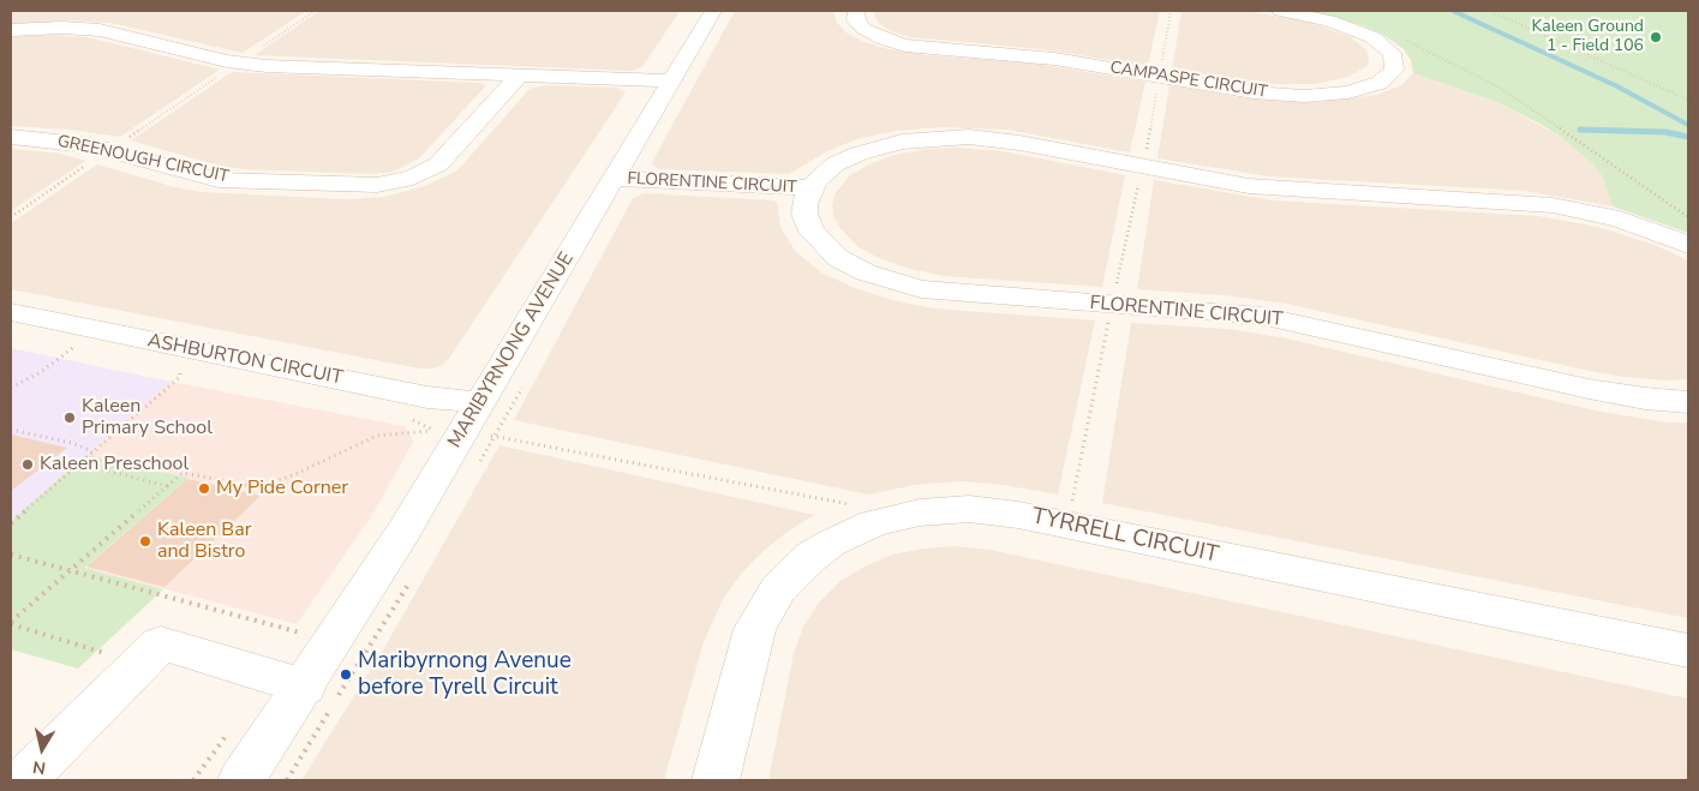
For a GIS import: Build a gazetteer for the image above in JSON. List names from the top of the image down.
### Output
{
  "streets": {
    "street": [
      "CAMPASPE CIRCUIT",
      "GREENOUGH CIRCUIT",
      "FLORENTINE CIRCUIT",
      "MARIBYRNONG AVENUE",
      "ASHBURTON CIRCUIT",
      "TYRRELL CIRCUIT"
    ]
  },
  "crossings": [
    ["FLORENTINE CIRCUIT", "MARIBYRNONG AVENUE"],
    ["MARIBYRNONG AVENUE", "ASHBURTON CIRCUIT"]
  ],
  "places": [
    "Kaleen Ground 1 - Field 106",
    "Kaleen Primary School",
    "Kaleen Preschool",
    "My Pide Corner",
    "Kaleen Bar and Bistro",
    "Maribyrnong Avenue before Tyrell Circuit"
  ],
  "north": "bottom"
}
